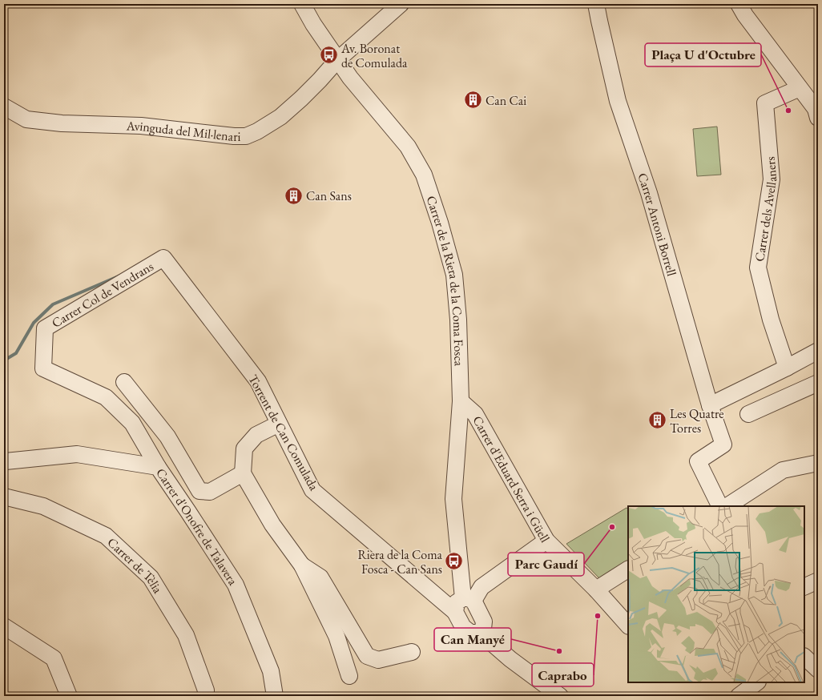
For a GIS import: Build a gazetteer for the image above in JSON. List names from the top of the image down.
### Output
{
  "streets": {
    "street": [
      "Avinguda del Mil·lenari",
      "Carrer dels Avellaners",
      "Carrer Antoni Borrell",
      "Carrer de la Riera de la Coma Fosca",
      "Carrer Col de Vendrans",
      "Torrent de Can Comulada",
      "Carrer d'Eduard Serra i Güell",
      "Carrer d'Onofre de Talavera",
      "Carrer de Tèlia"
    ]
  },
  "crossings": [
    ["Avinguda del Mil·lenari", "Carrer de la Riera de la Coma Fosca"],
    ["Carrer de la Riera de la Coma Fosca", "Carrer d'Eduard Serra i Güell"],
    ["Carrer Col de Vendrans", "Torrent de Can Comulada"],
    ["Carrer Col de Vendrans", "Carrer d'Onofre de Talavera"]
  ],
  "places": {
    "bus stop": ["Av. Boronat de Comulada", "Riera de la Coma Fosca - Can Sans"],
    "building": ["Can Cai", "Can Sans", "Les Quatre Torres"],
    "other": [
      "Plaça U d'Octubre",
      "Parc Gaudí",
      "Caprabo",
      "Can Manyé"
    ]
  }
}
